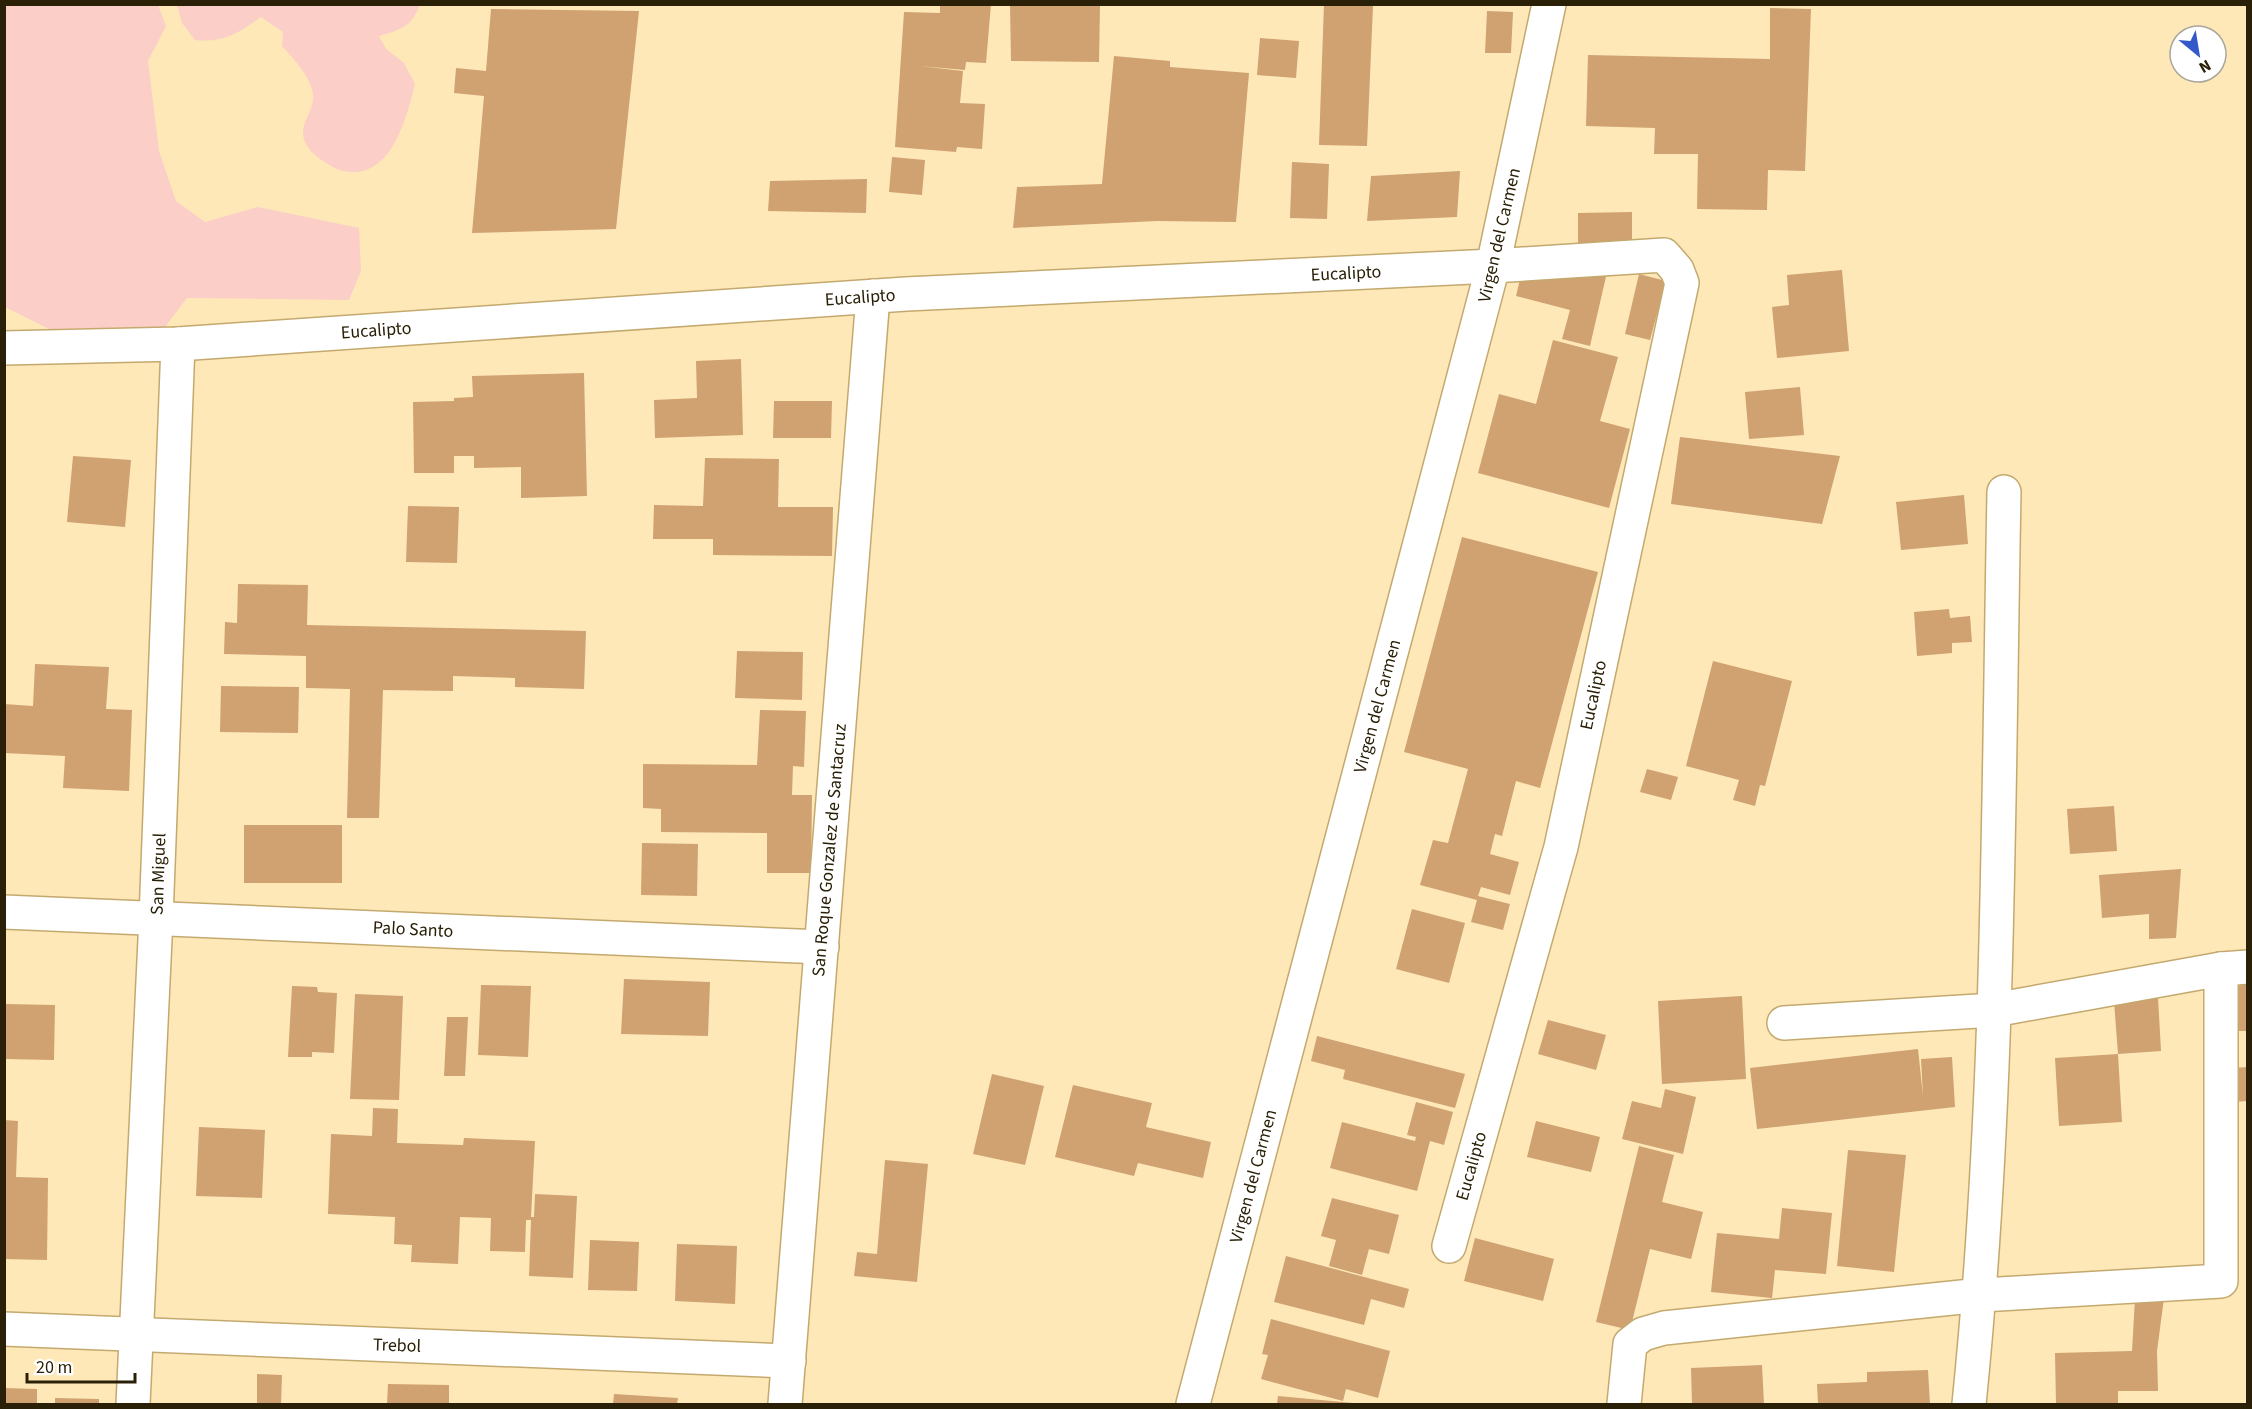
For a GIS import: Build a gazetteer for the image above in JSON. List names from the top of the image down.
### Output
{
  "streets": {
    "street": [
      "Virgen del Carmen",
      "Eucalipto",
      "San Roque Gonzalez de Santacruz",
      "San Miguel",
      "Palo Santo",
      "Trebol"
    ]
  },
  "crossings": [
    ["Virgen del Carmen", "Eucalipto"],
    ["Eucalipto", "San Roque Gonzalez de Santacruz"],
    ["Eucalipto", "San Miguel"],
    ["San Roque Gonzalez de Santacruz", "Palo Santo"],
    ["San Roque Gonzalez de Santacruz", "Trebol"],
    ["San Miguel", "Palo Santo"],
    ["San Miguel", "Trebol"]
  ],
  "scale_bar": "20 m",
  "north": "bottom right"
}
